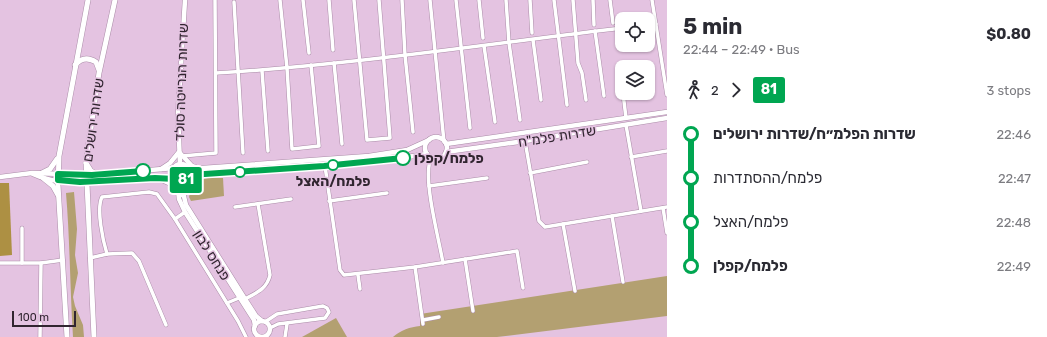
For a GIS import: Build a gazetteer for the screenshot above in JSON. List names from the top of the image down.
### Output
{
  "streets": {
    "main road": ["שדרות ירושלים"],
    "street": ["שדרות הנרייטה סולד", "שדרות פלמ\"ח", "פנחס לבון"]
  },
  "crossings": [
    ["שדרות הנרייטה סולד", "פנחס לבון"]
  ],
  "places": ["פלמח/קפלן", "פלמח/האצל"],
  "lines": ["bus line 81"],
  "scale_bar": "100 m",
  "page": {
    "on_map": "81",
    "heading": ["5 min", "22:44 – 22:49 · Bus", "$0.80"],
    "legs": ["2", "81", "3 stops"],
    "list": [
      {
        "name": "שדרות הפלמ״ח/שדרות ירושלים",
        "value": "22:46"
      },
      {
        "name": "פלמח/ההסתדרות",
        "value": "22:47"
      },
      {
        "name": "פלמח/האצל",
        "value": "22:48"
      },
      {
        "name": "פלמח/קפלן",
        "value": "22:49"
      }
    ],
    "scale": "100 m"
  }
}
